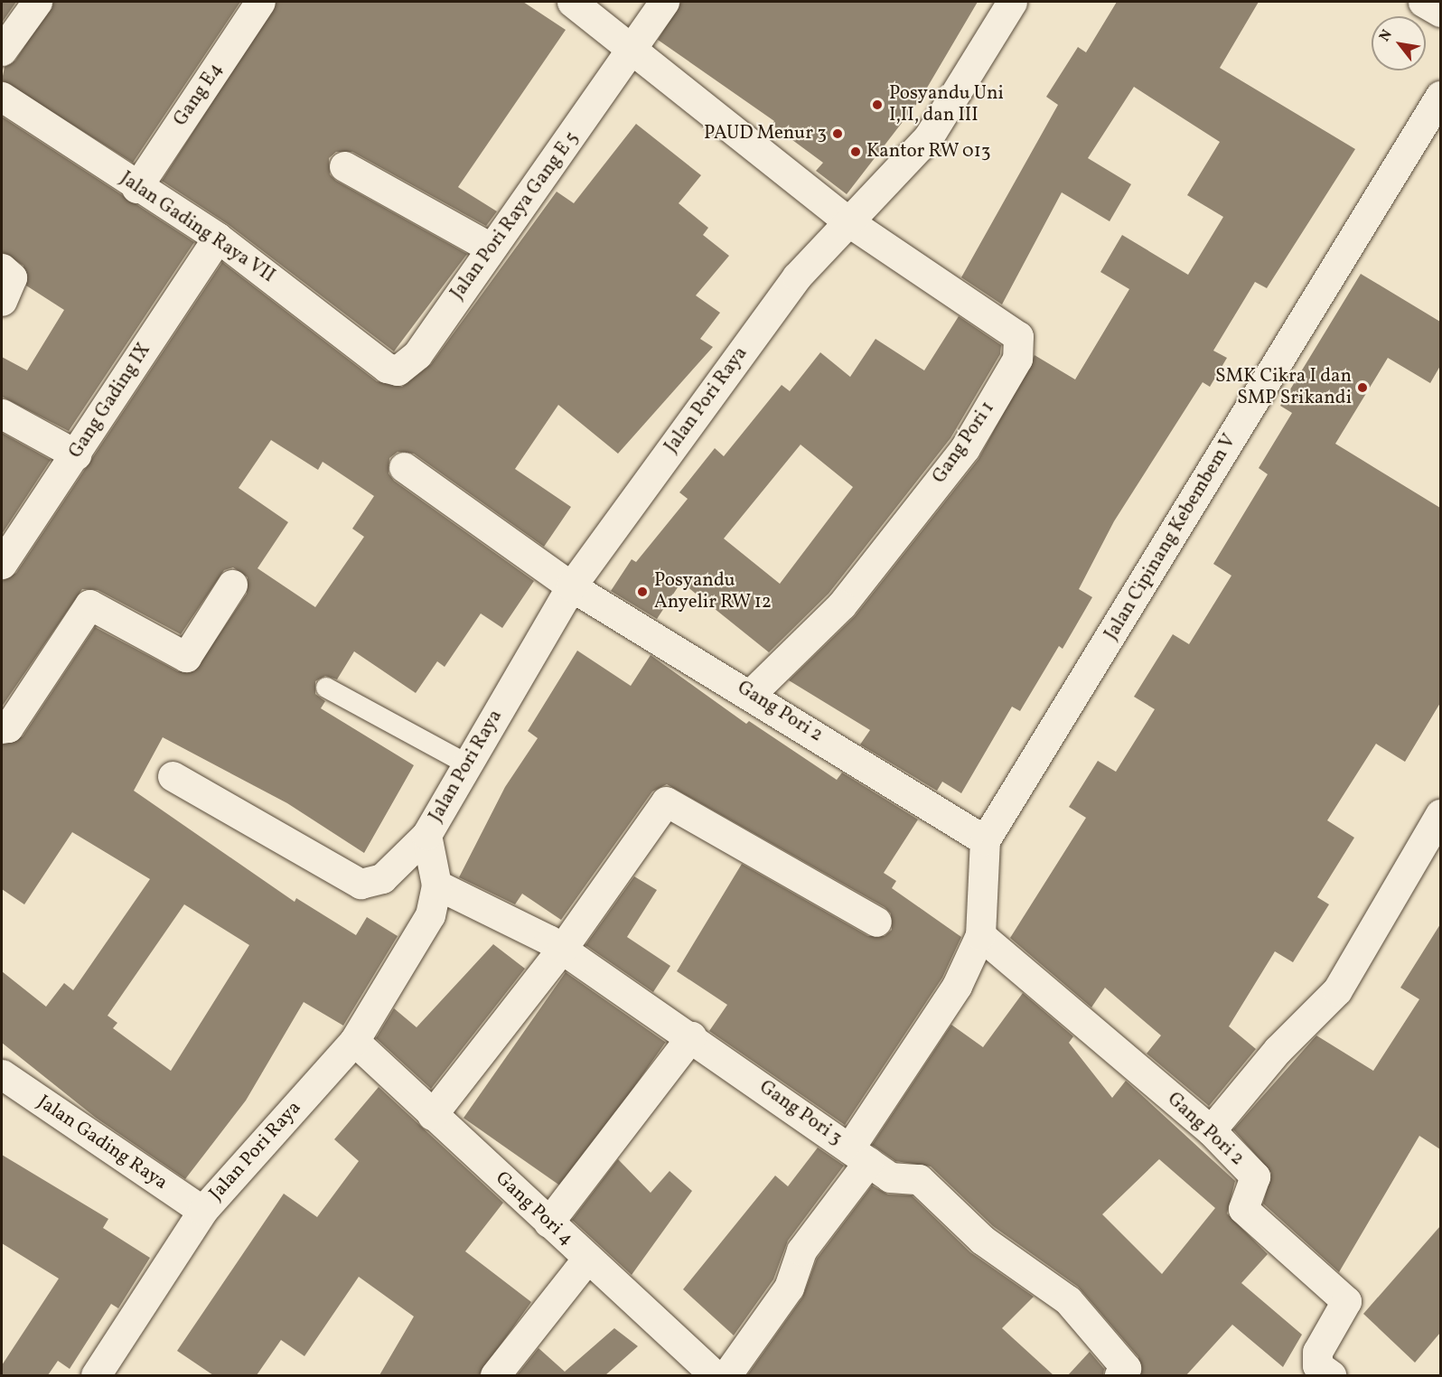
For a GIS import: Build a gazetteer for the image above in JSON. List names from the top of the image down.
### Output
{
  "streets": {
    "street": [
      "Gang E4",
      "Jalan Pori Raya Gang E 5",
      "Jalan Gading Raya VII",
      "Jalan Pori Raya",
      "Gang Gading IX",
      "Gang Pori 1",
      "Jalan Cipinang Kebembem V",
      "Gang Pori 2",
      "Gang Pori 3",
      "Jalan Gading Raya",
      "Gang Pori 4"
    ]
  },
  "crossings": [
    ["Gang E4", "Jalan Gading Raya VII"],
    ["Jalan Pori Raya Gang E 5", "Jalan Gading Raya VII"],
    ["Jalan Gading Raya VII", "Gang Gading IX"],
    ["Jalan Pori Raya", "Gang Pori 1"],
    ["Jalan Pori Raya", "Gang Pori 2"],
    ["Jalan Pori Raya", "Gang Pori 3"],
    ["Jalan Pori Raya", "Jalan Gading Raya"],
    ["Jalan Pori Raya", "Gang Pori 4"],
    ["Gang Pori 1", "Gang Pori 2"],
    ["Jalan Cipinang Kebembem V", "Gang Pori 2"]
  ],
  "places": [
    "Posyandu Uni I,II, dan III",
    "PAUD Menur 3",
    "Kantor RW 013",
    "SMK Cikra I dan SMP Srikandi",
    "Posyandu Anyelir RW 12"
  ],
  "north": "top left"
}
